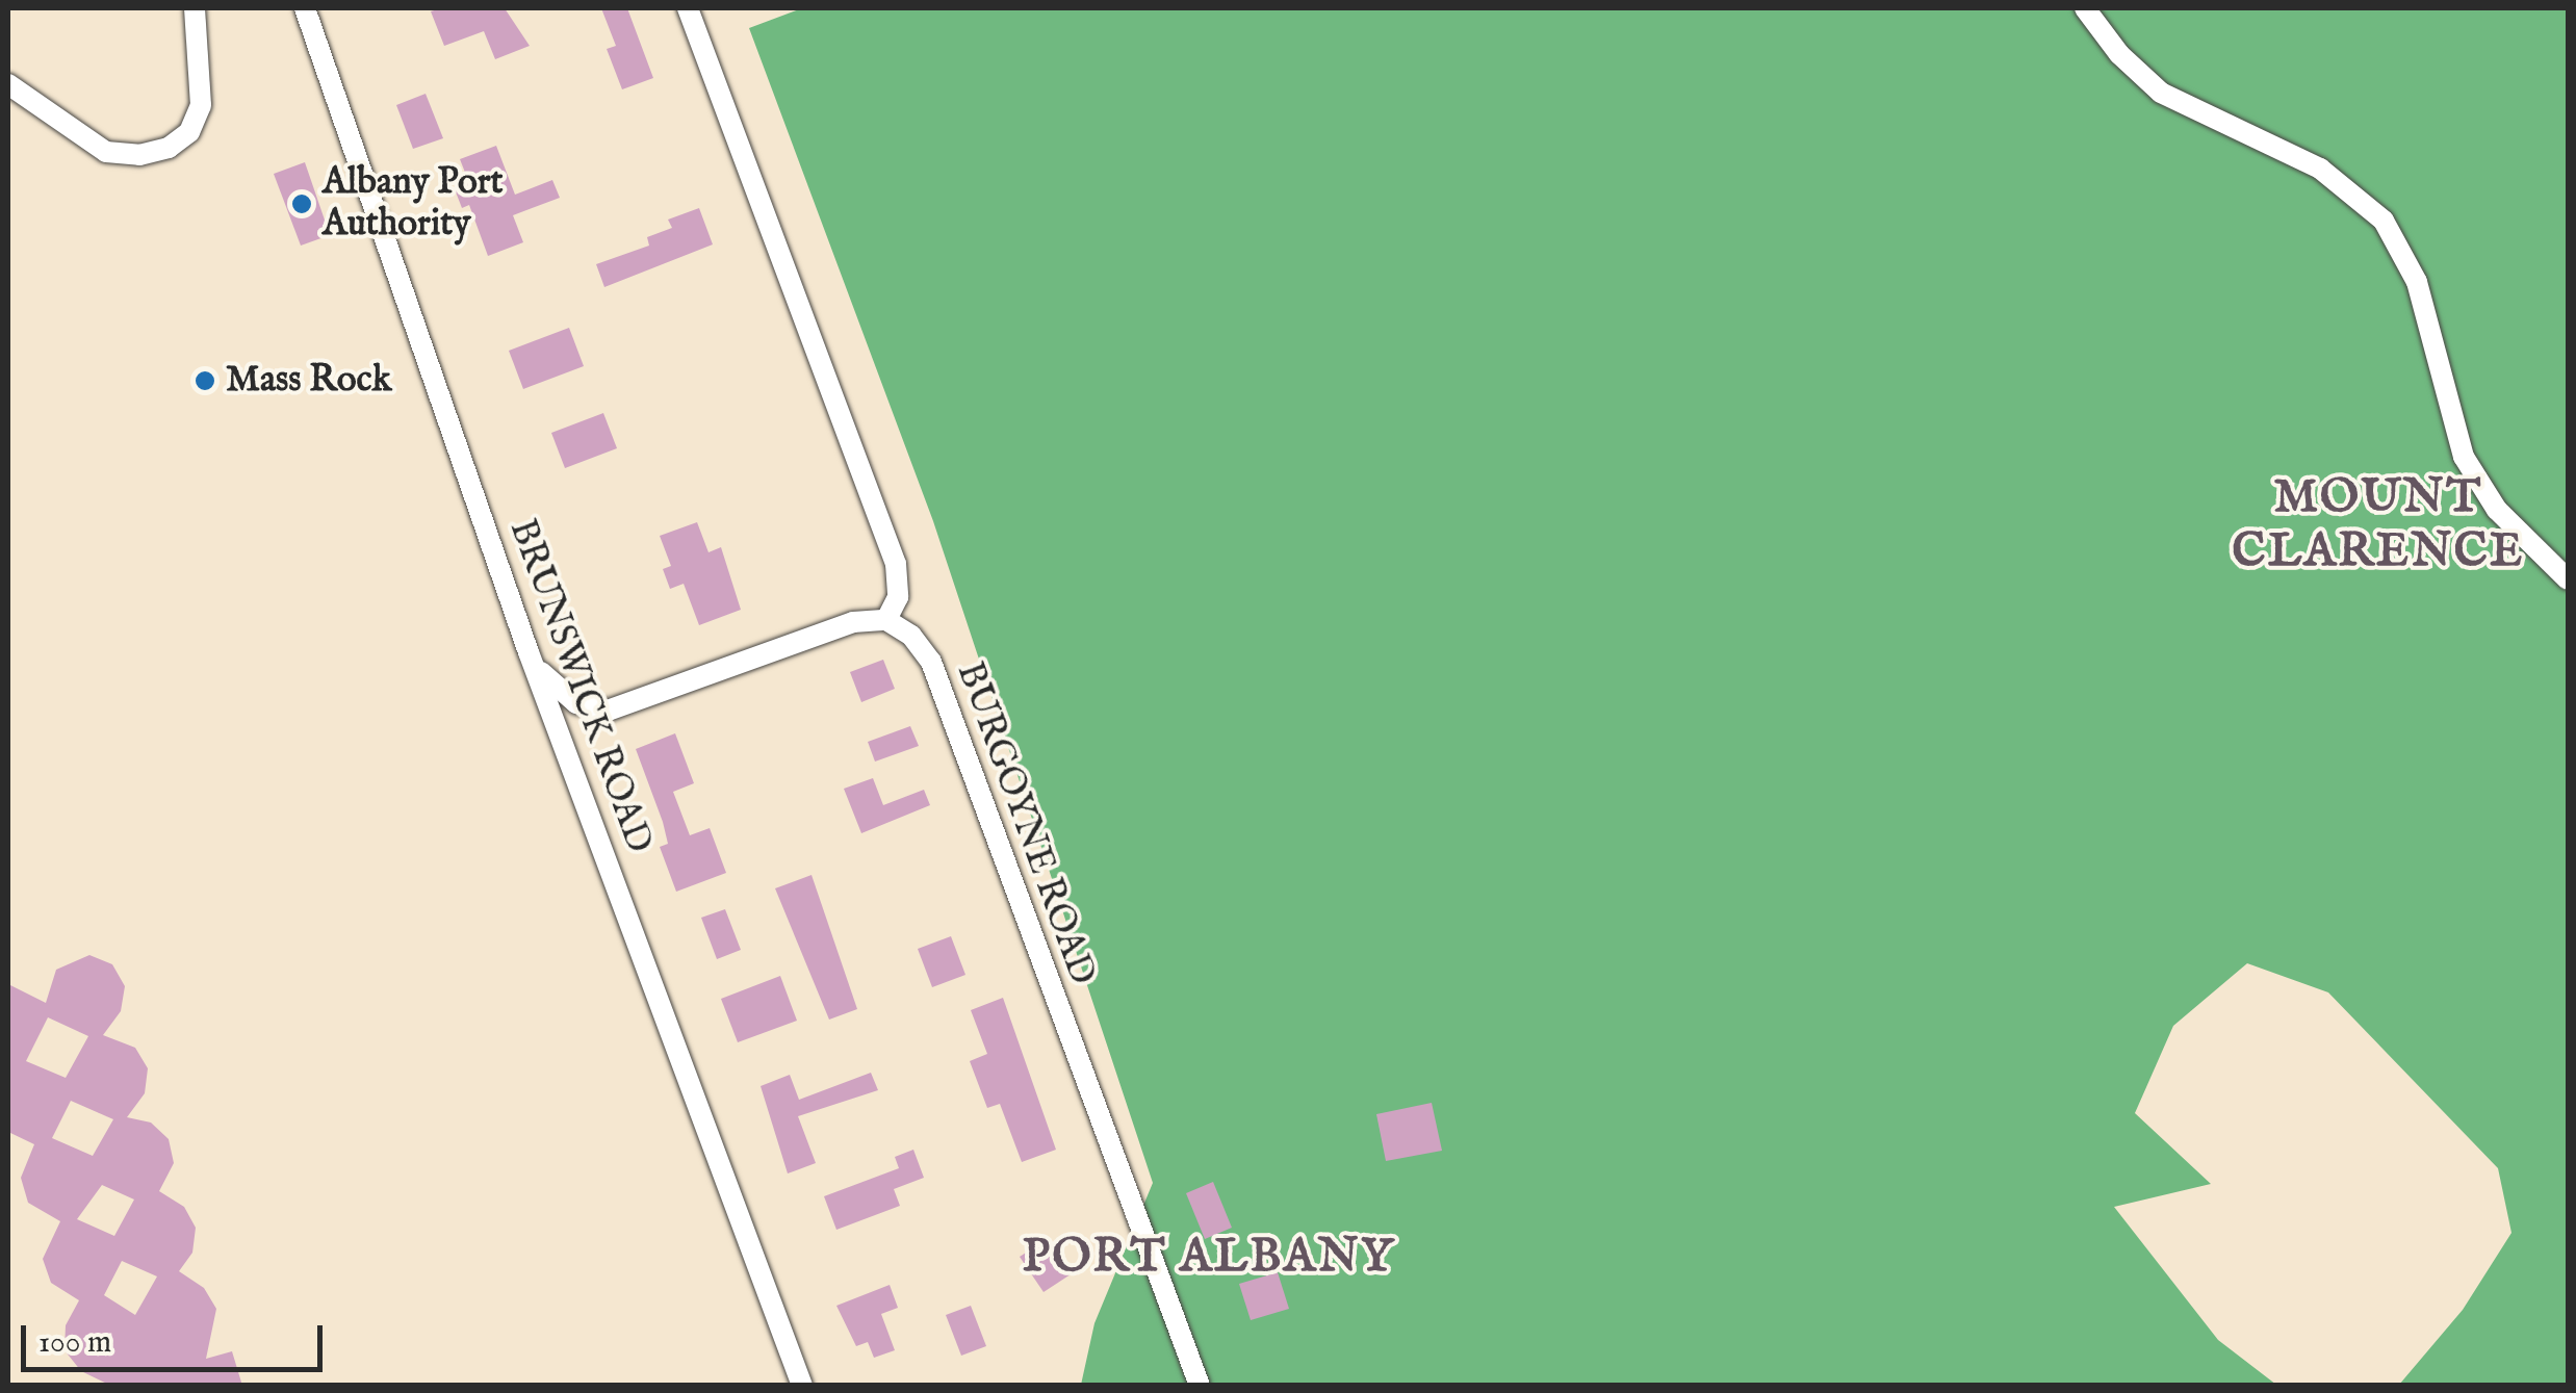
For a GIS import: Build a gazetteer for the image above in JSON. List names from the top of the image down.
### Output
{
  "streets": {
    "street": ["BRUNSWICK ROAD", "BURGOYNE ROAD"]
  },
  "districts": ["MOUNT CLARENCE", "PORT ALBANY"],
  "places": ["Albany Port Authority", "Mass Rock"],
  "scale_bar": "100 m"
}
